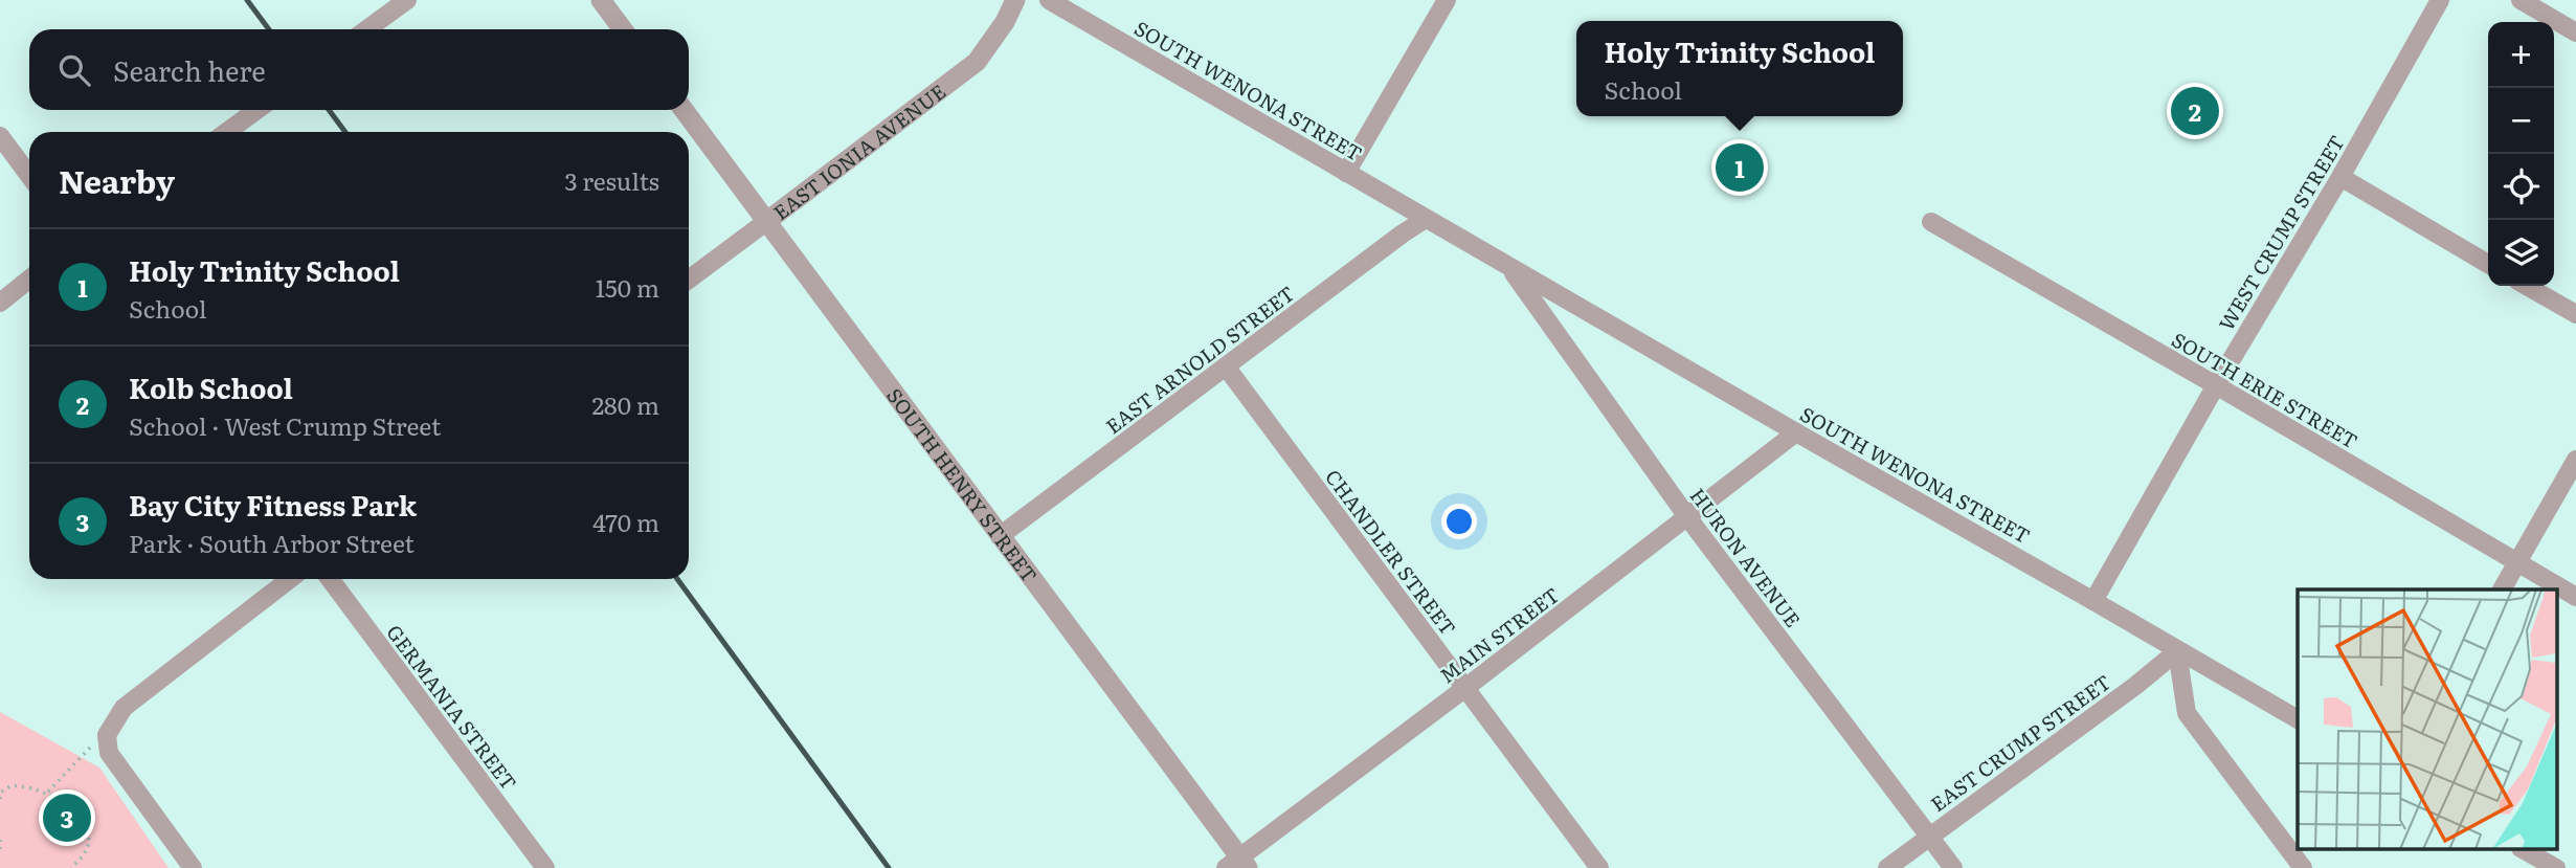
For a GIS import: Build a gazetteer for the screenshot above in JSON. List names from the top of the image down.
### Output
{
  "streets": {
    "street": [
      "SOUTH WENONA STREET",
      "EAST IONIA AVENUE",
      "WEST CRUMP STREET",
      "EAST ARNOLD STREET",
      "SOUTH ERIE STREET",
      "SOUTH HENRY STREET",
      "CHANDLER STREET",
      "HURON AVENUE",
      "MAIN STREET",
      "GERMANIA STREET",
      "EAST CRUMP STREET"
    ]
  },
  "crossings": [
    ["SOUTH WENONA STREET", "WEST CRUMP STREET"],
    ["SOUTH WENONA STREET", "EAST ARNOLD STREET"],
    ["SOUTH WENONA STREET", "HURON AVENUE"],
    ["SOUTH WENONA STREET", "MAIN STREET"],
    ["SOUTH WENONA STREET", "EAST CRUMP STREET"],
    ["EAST IONIA AVENUE", "SOUTH HENRY STREET"],
    ["WEST CRUMP STREET", "SOUTH ERIE STREET"],
    ["EAST ARNOLD STREET", "SOUTH HENRY STREET"],
    ["EAST ARNOLD STREET", "CHANDLER STREET"],
    ["SOUTH HENRY STREET", "MAIN STREET"],
    ["CHANDLER STREET", "MAIN STREET"],
    ["HURON AVENUE", "MAIN STREET"],
    ["HURON AVENUE", "EAST CRUMP STREET"]
  ],
  "page": {
    "popup": ["Holy Trinity School", "School"],
    "map_buttons": ["+", "−"],
    "search": "Search here",
    "pins": ["2", "1", "3"],
    "heading": ["Nearby", "3 results"],
    "list": [
      {
        "mark": "1",
        "name": "Holy Trinity School",
        "note": "School",
        "value": "150 m"
      },
      {
        "mark": "2",
        "name": "Kolb School",
        "note": "School · West Crump Street",
        "value": "280 m"
      },
      {
        "mark": "3",
        "name": "Bay City Fitness Park",
        "note": "Park · South Arbor Street",
        "value": "470 m"
      }
    ]
  }
}
